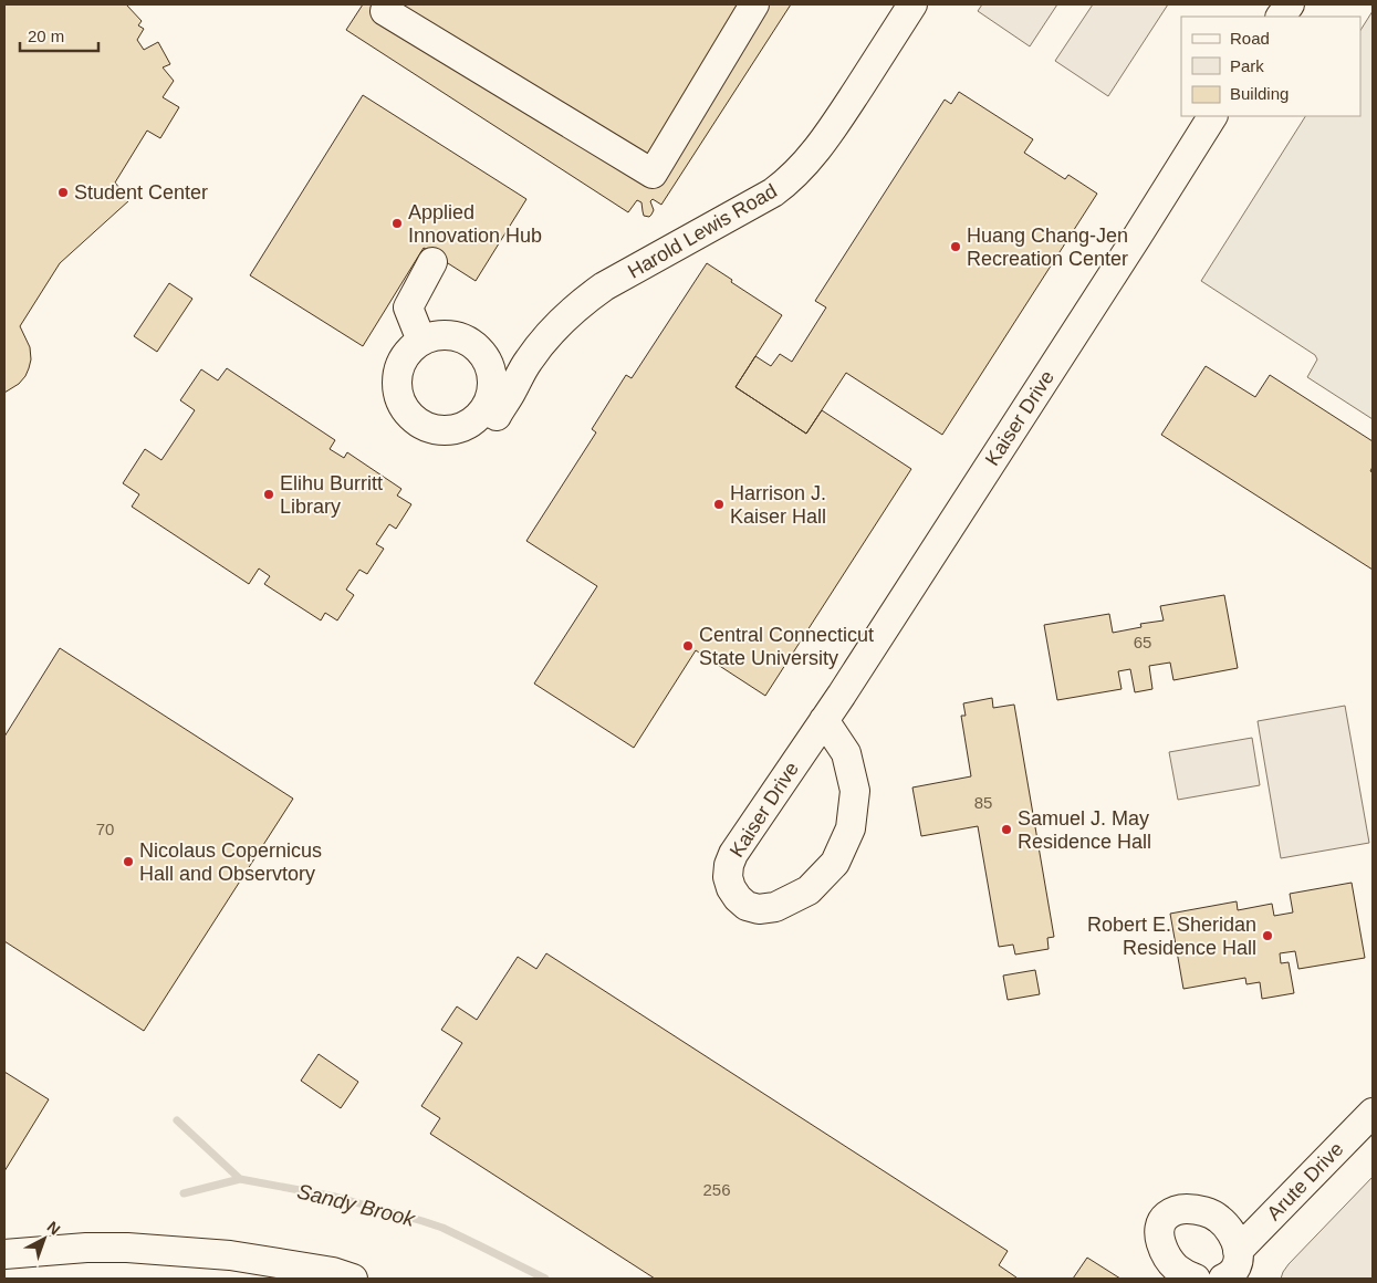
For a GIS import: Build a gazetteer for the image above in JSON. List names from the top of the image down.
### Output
{
  "streets": {
    "street": ["Harold Lewis Road", "Kaiser Drive", "Arute Drive"]
  },
  "water": ["Sandy Brook"],
  "places": [
    "Student Center",
    "Applied Innovation Hub",
    "Huang Chang-Jen Recreation Center",
    "Elihu Burritt Library",
    "Harrison J. Kaiser Hall",
    "Central Connecticut State University",
    "Samuel J. May Residence Hall",
    "Nicolaus Copernicus Hall and Observtory",
    "Robert E. Sheridan Residence Hall"
  ],
  "house_numbers": [
    "65",
    "85",
    "70",
    "256"
  ],
  "legend": ["Road", "Park", "Building"],
  "scale_bar": "20 m",
  "north": "top right"
}
